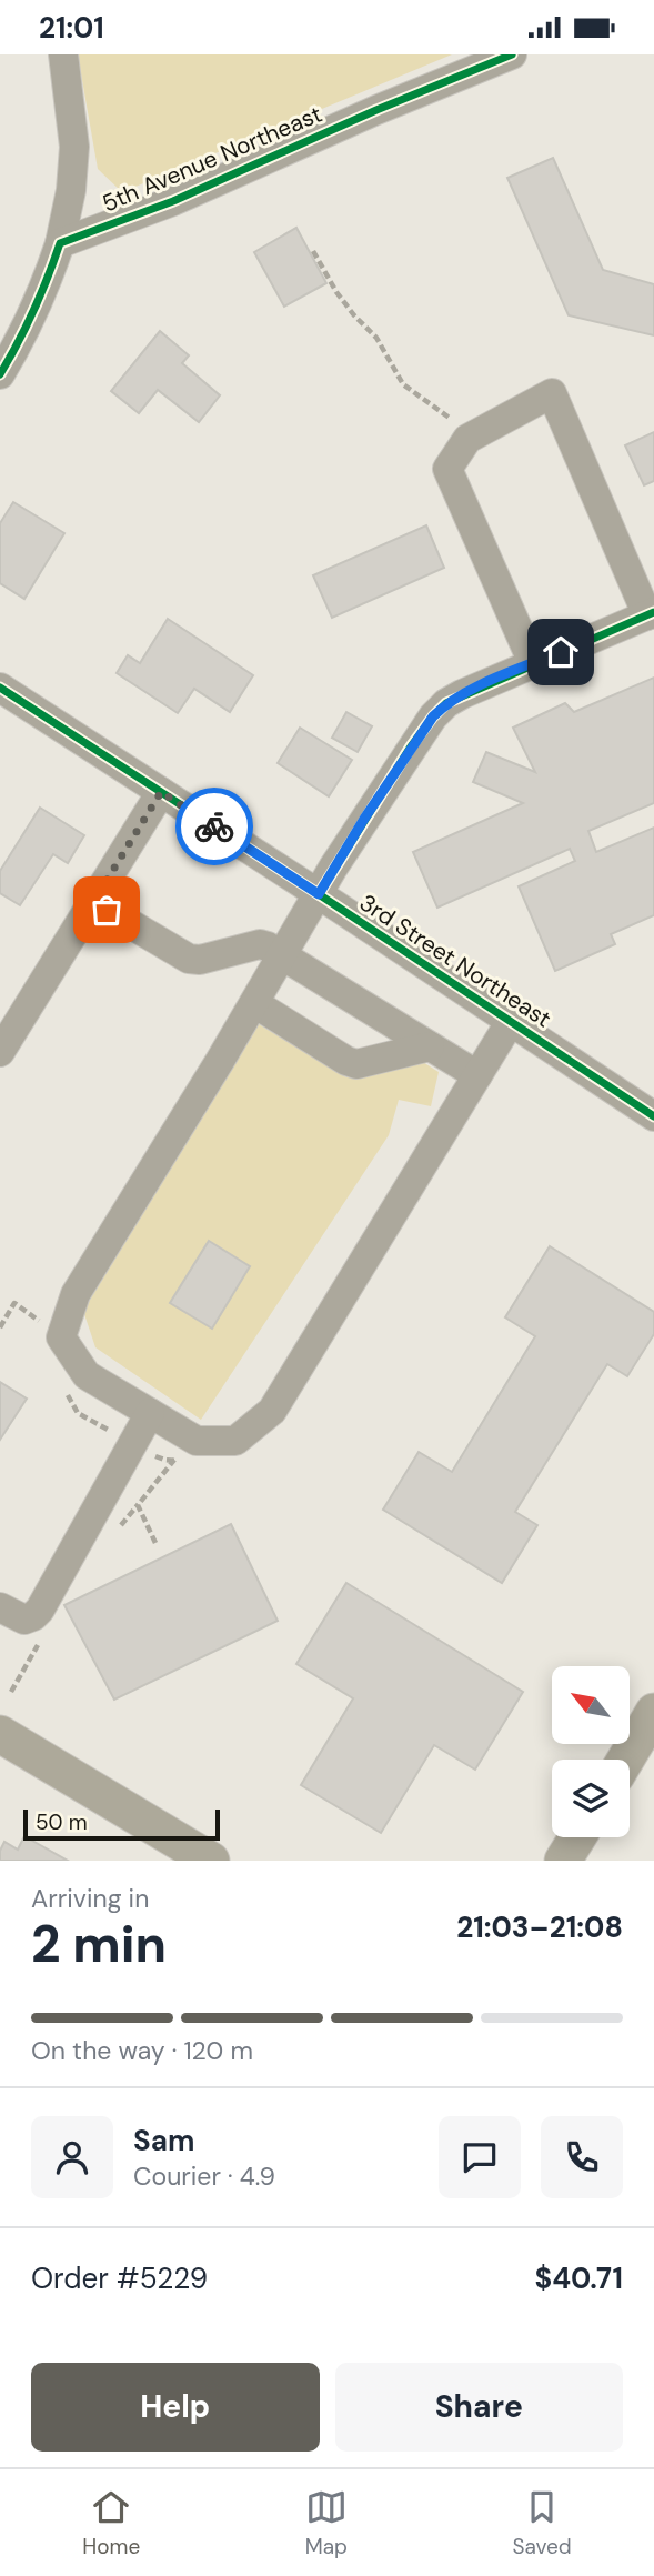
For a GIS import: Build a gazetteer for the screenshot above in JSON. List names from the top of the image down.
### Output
{
  "streets": {
    "street": ["5th Avenue Northeast", "3rd Street Northeast"]
  },
  "scale_bar": "50 m",
  "north": "top left",
  "page": {
    "status": "21:01",
    "scale": "50 m",
    "heading": ["2 min", "Arriving in", "21:03–21:08"],
    "panel": [
      "Sam",
      "Courier · 4.9",
      "Order #5229",
      "$40.71"
    ],
    "bar": "On the way · 120 m",
    "buttons": ["Help", "Share"],
    "tabs": ["Home", "Map", "Saved"]
  }
}
